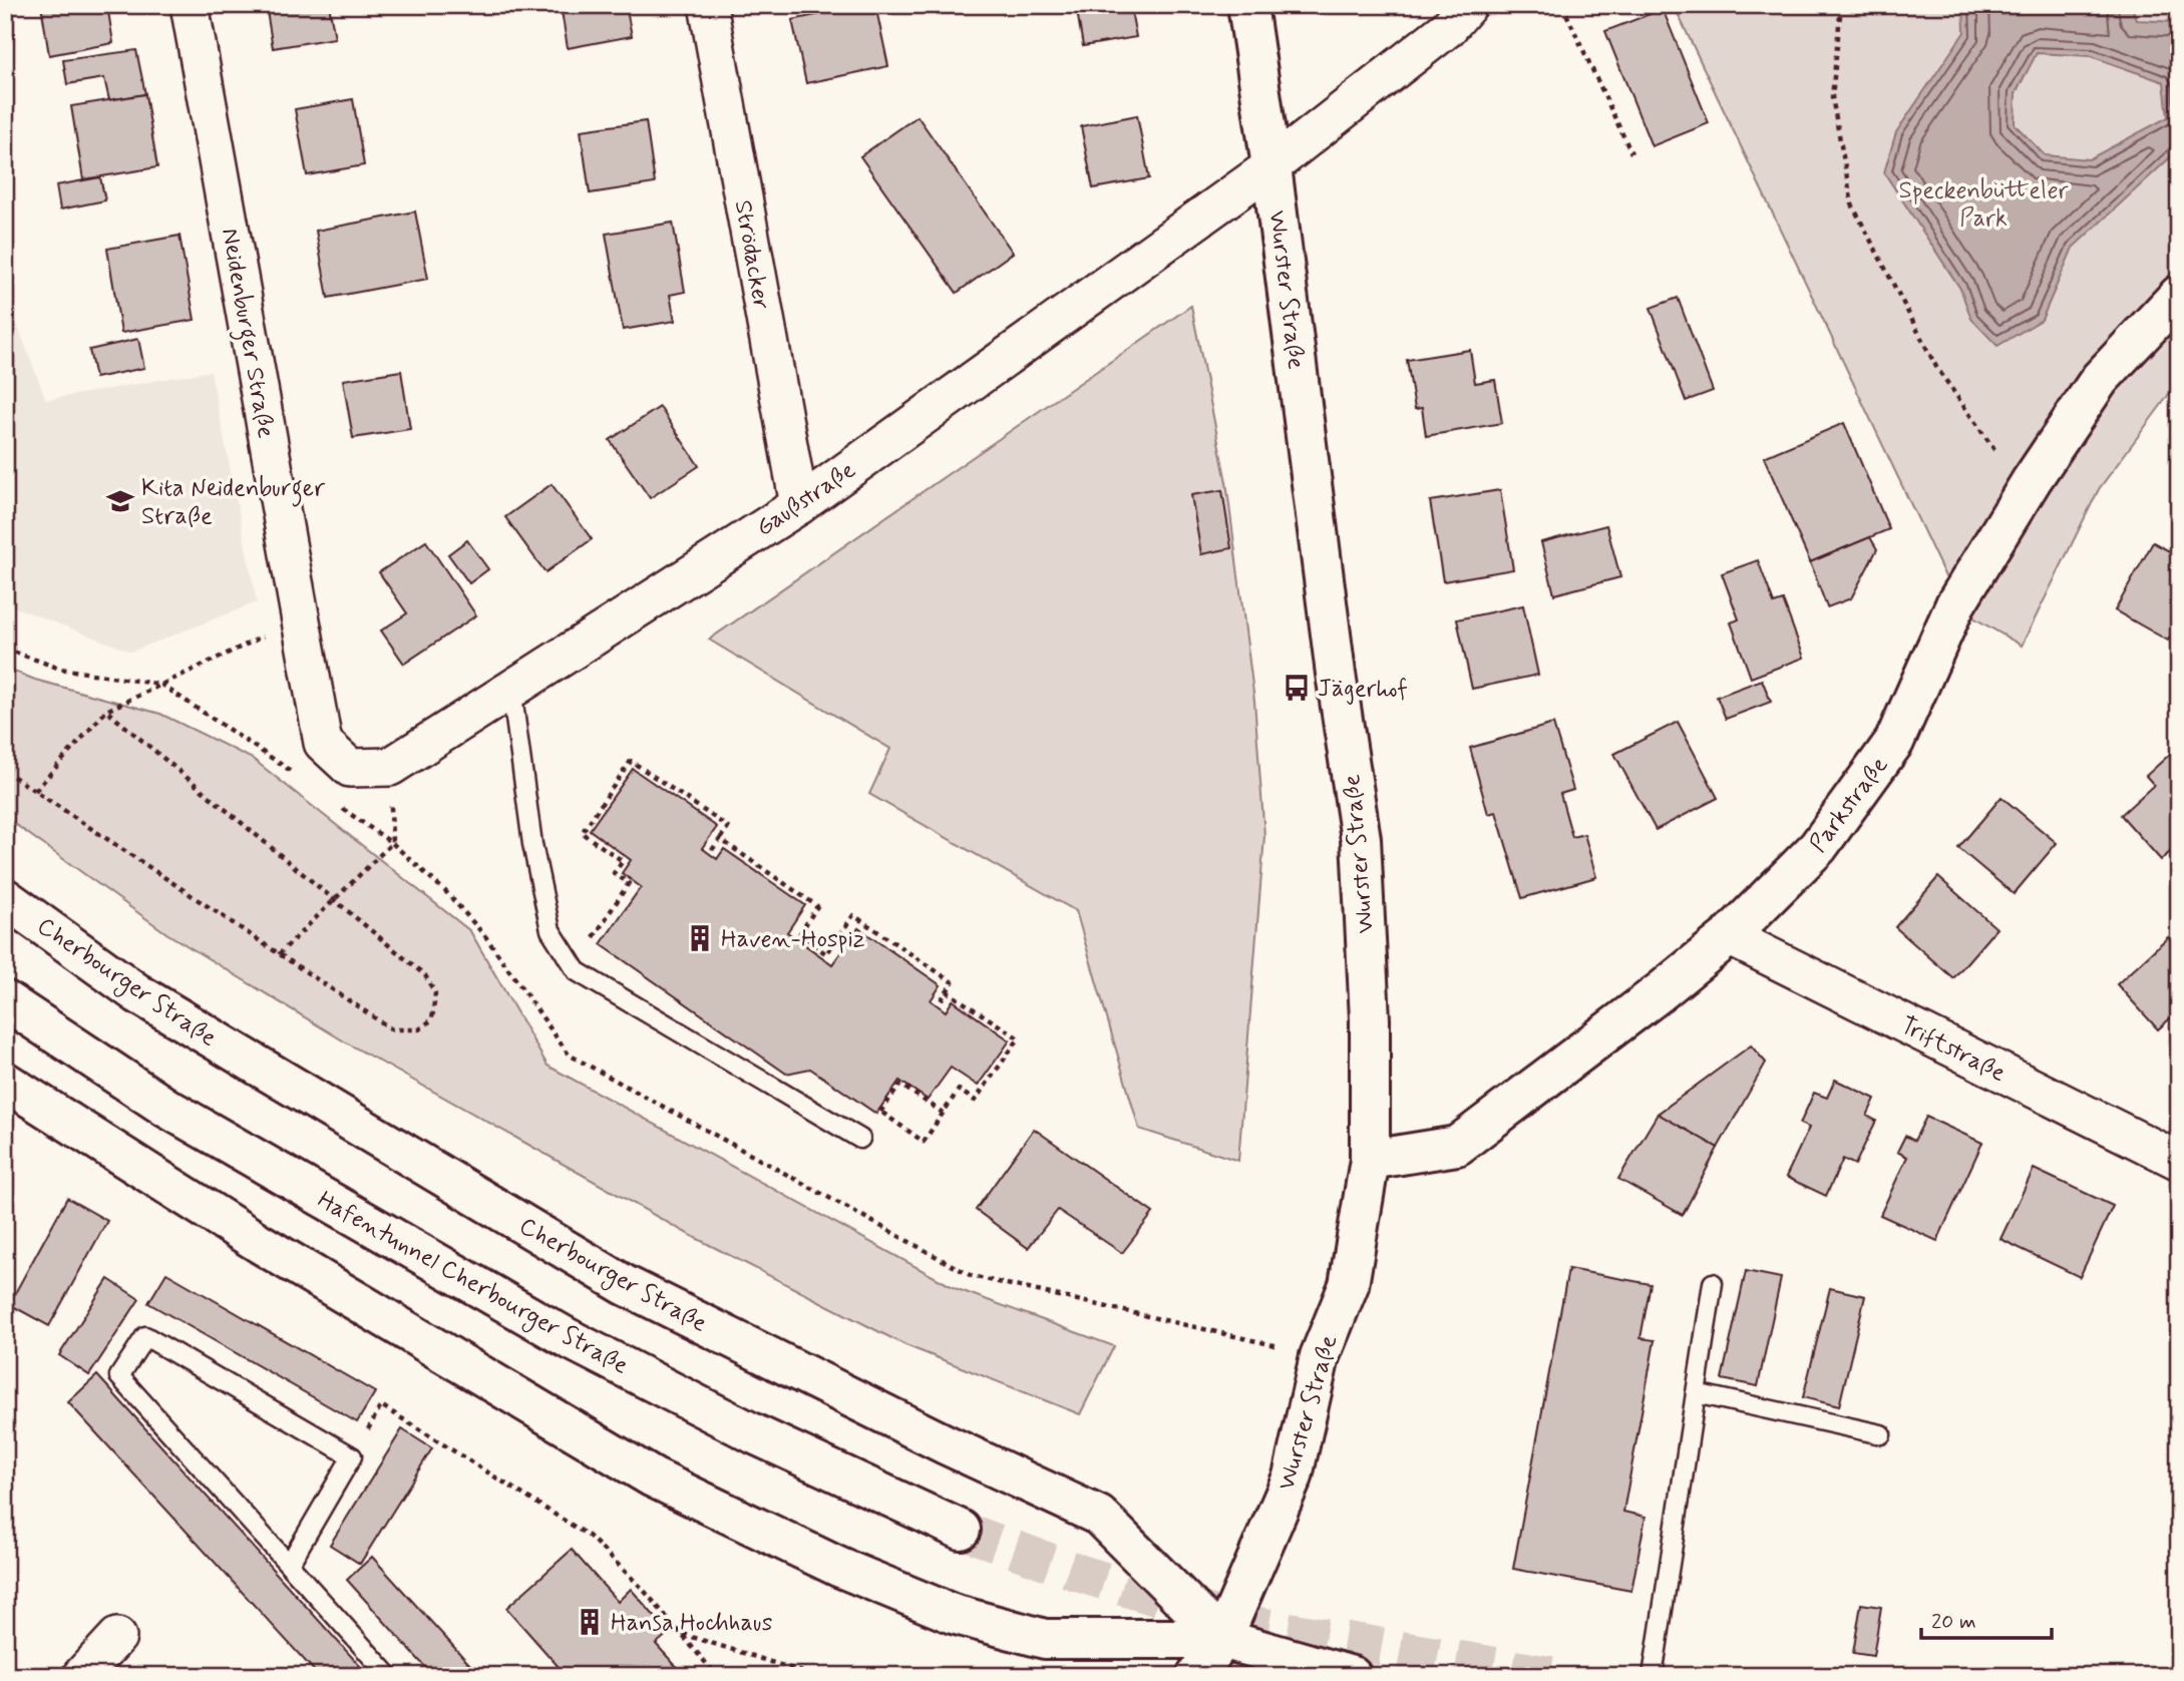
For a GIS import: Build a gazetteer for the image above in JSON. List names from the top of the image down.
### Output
{
  "streets": {
    "main road": [
      "Wurster Straße",
      "Parkstraße",
      "Cherbourger Straße",
      "Hafentunnel Cherbourger Straße"
    ],
    "street": [
      "Strödacker",
      "Neidenburger Straße",
      "Gaußstraße",
      "Triftstraße"
    ]
  },
  "crossings": [
    ["Strödacker", "Gaußstraße"],
    ["Wurster Straße", "Gaußstraße"],
    ["Wurster Straße", "Parkstraße"],
    ["Wurster Straße", "Cherbourger Straße"],
    ["Neidenburger Straße", "Gaußstraße"],
    ["Parkstraße", "Triftstraße"]
  ],
  "parks": ["Speckenbütteler Park"],
  "places": {
    "school or university": ["Kita Neidenburger Straße"],
    "bus stop": ["Jägerhof"],
    "building": ["Haven-Hospiz", "Hansa Hochhaus"]
  },
  "scale_bar": "20 m"
}
